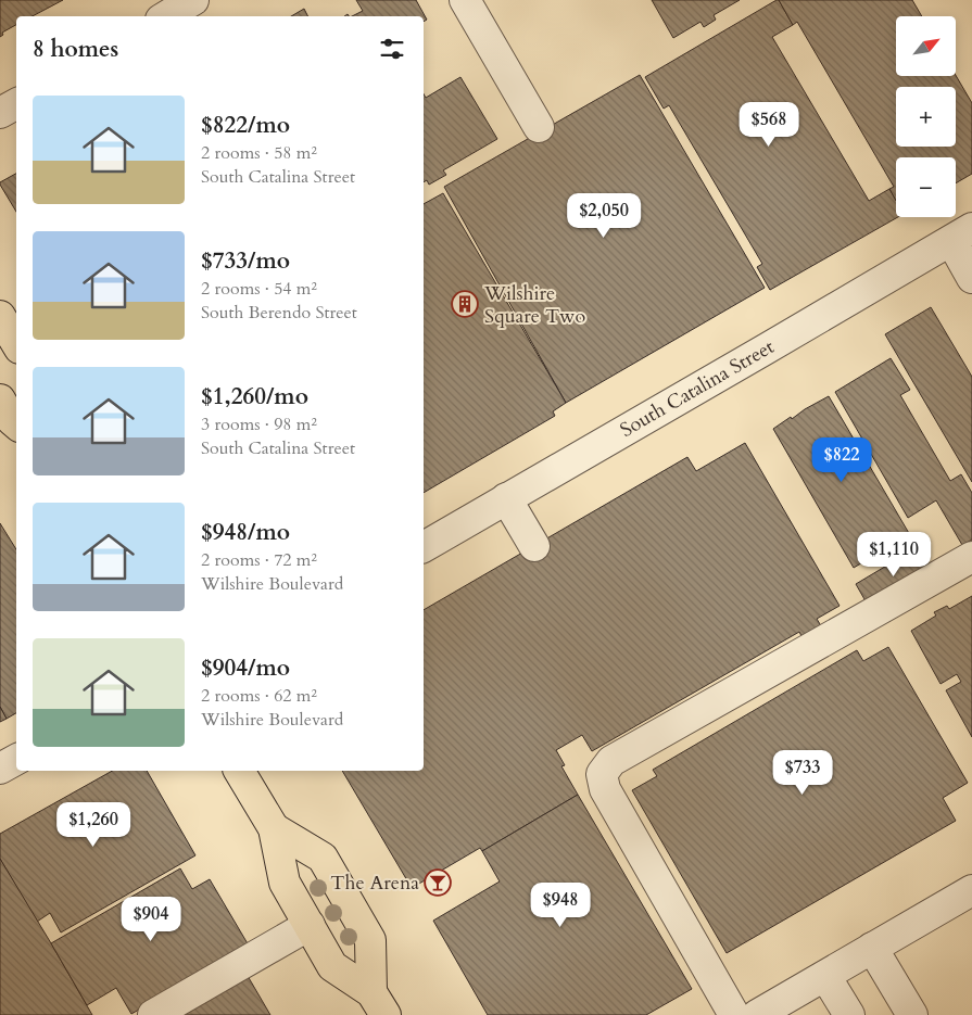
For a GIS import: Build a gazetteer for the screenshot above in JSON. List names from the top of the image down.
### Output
{
  "streets": {
    "street": ["South Catalina Street"]
  },
  "places": {
    "building": ["Wilshire Square Two"],
    "bar": ["The Arena"]
  },
  "north": "top right",
  "page": {
    "map_buttons": ["+", "−"],
    "heading": "8 homes",
    "list": [
      {
        "name": "$822/mo",
        "note": "2 rooms · 58 m² · South Catalina Street"
      },
      {
        "name": "$733/mo",
        "note": "2 rooms · 54 m² · South Berendo Street"
      },
      {
        "name": "$1,260/mo",
        "note": "3 rooms · 98 m² · South Catalina Street"
      },
      {
        "name": "$948/mo",
        "note": "2 rooms · 72 m² · Wilshire Boulevard"
      },
      {
        "name": "$904/mo",
        "note": "2 rooms · 62 m² · Wilshire Boulevard"
      }
    ],
    "price": [
      "$568",
      "$2,050",
      "$822",
      "$1,110",
      "$733",
      "$1,260",
      "$948",
      "$904"
    ]
  }
}
